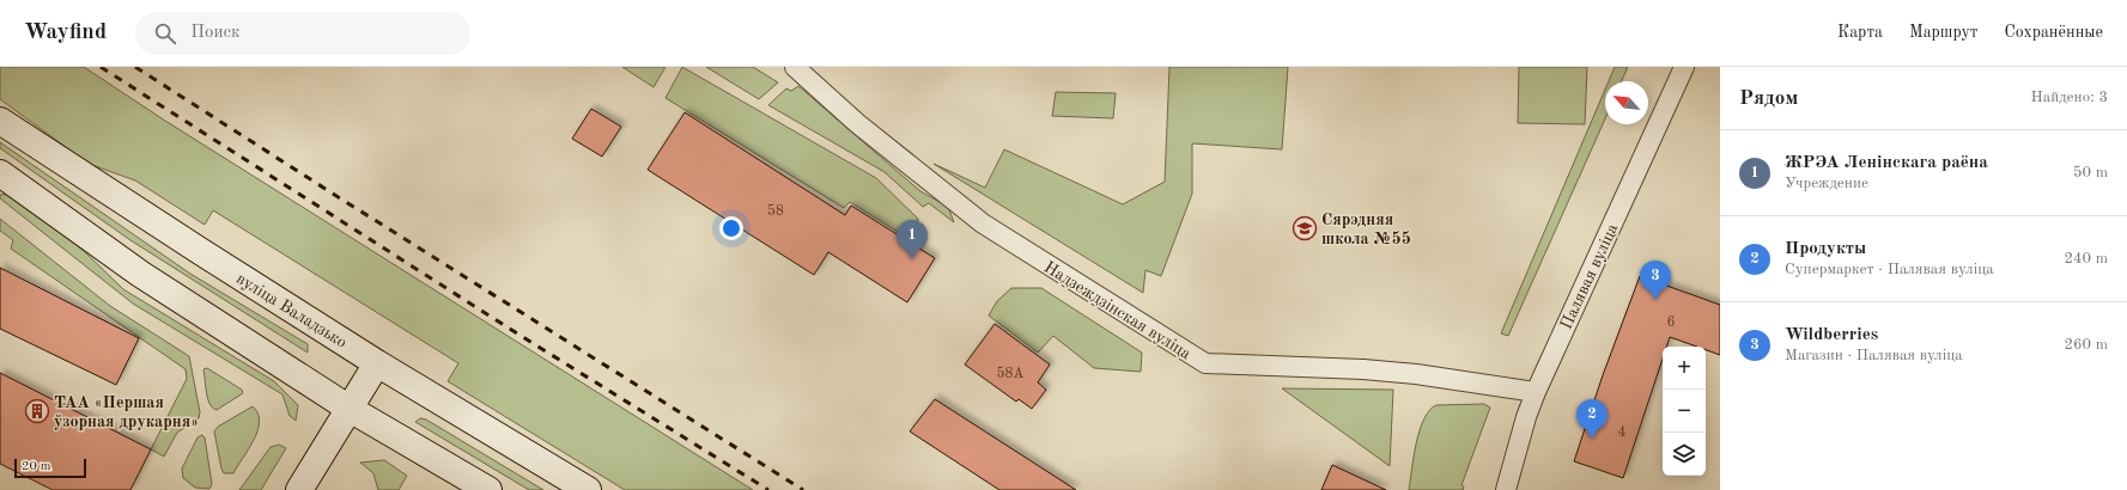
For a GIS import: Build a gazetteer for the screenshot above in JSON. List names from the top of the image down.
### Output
{
  "streets": {
    "main road": ["вуліца Валадзько"],
    "street": ["Палявая вуліца", "Надзеждзінская вуліца"]
  },
  "crossings": [
    ["Палявая вуліца", "Надзеждзінская вуліца"]
  ],
  "places": {
    "school or university": ["Сярэдняя школа №55"],
    "building": ["ТАА «Першая ўзорная друкарня»"]
  },
  "house_numbers": [
    "58",
    "6",
    "58А",
    "4"
  ],
  "scale_bar": "20 m",
  "north": "top left",
  "page": {
    "header": "Wayfind",
    "search": "Поиск",
    "nav": ["Карта", "Маршрут", "Сохранённые"],
    "heading": ["Рядом", "Найдено: 3"],
    "list": [
      {
        "mark": "1",
        "name": "ЖРЭА Ленінскага раёна",
        "note": "Учреждение",
        "value": "50 m"
      },
      {
        "mark": "2",
        "name": "Продукты",
        "note": "Супермаркет · Палявая вуліца",
        "value": "240 m"
      },
      {
        "mark": "3",
        "name": "Wildberries",
        "note": "Магазин · Палявая вуліца",
        "value": "260 m"
      }
    ],
    "pins": ["1", "3", "2"],
    "map_buttons": ["+", "−"],
    "scale": "20 m"
  }
}
